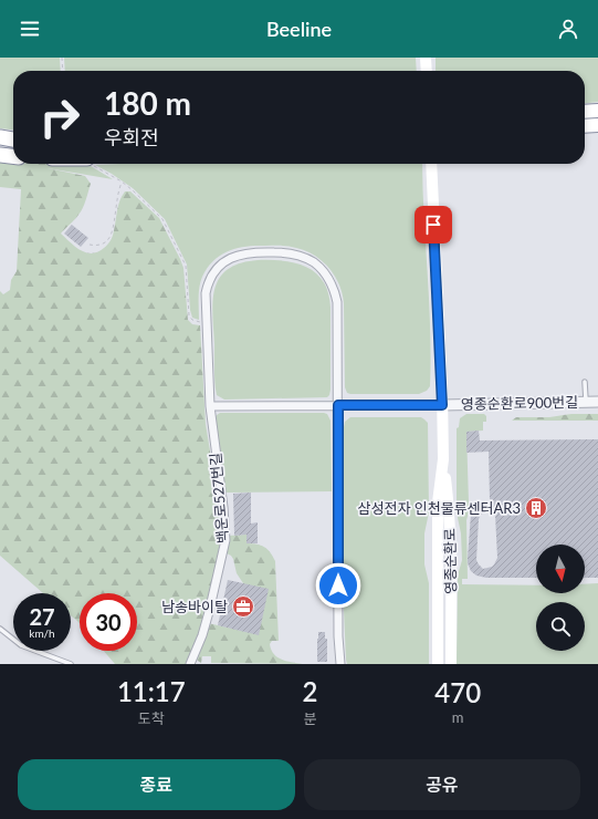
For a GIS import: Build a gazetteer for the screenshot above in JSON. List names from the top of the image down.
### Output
{
  "streets": {
    "main road": ["영종순환로"],
    "street": ["영종순환로900번길", "백운로527번길"]
  },
  "crossings": [
    ["영종순환로900번길", "영종순환로"]
  ],
  "places": {
    "building": ["삼성전자 인천물류센터AR3"],
    "office": ["남송바이탈"]
  },
  "north": "bottom",
  "page": {
    "header": "Beeline",
    "turn": ["180 m", "우회전"],
    "speed": "27 km/h",
    "limit": "30",
    "eta": [
      "11:17",
      "도착",
      "2",
      "분",
      "470",
      "m"
    ],
    "buttons": ["종료", "공유"]
  }
}
